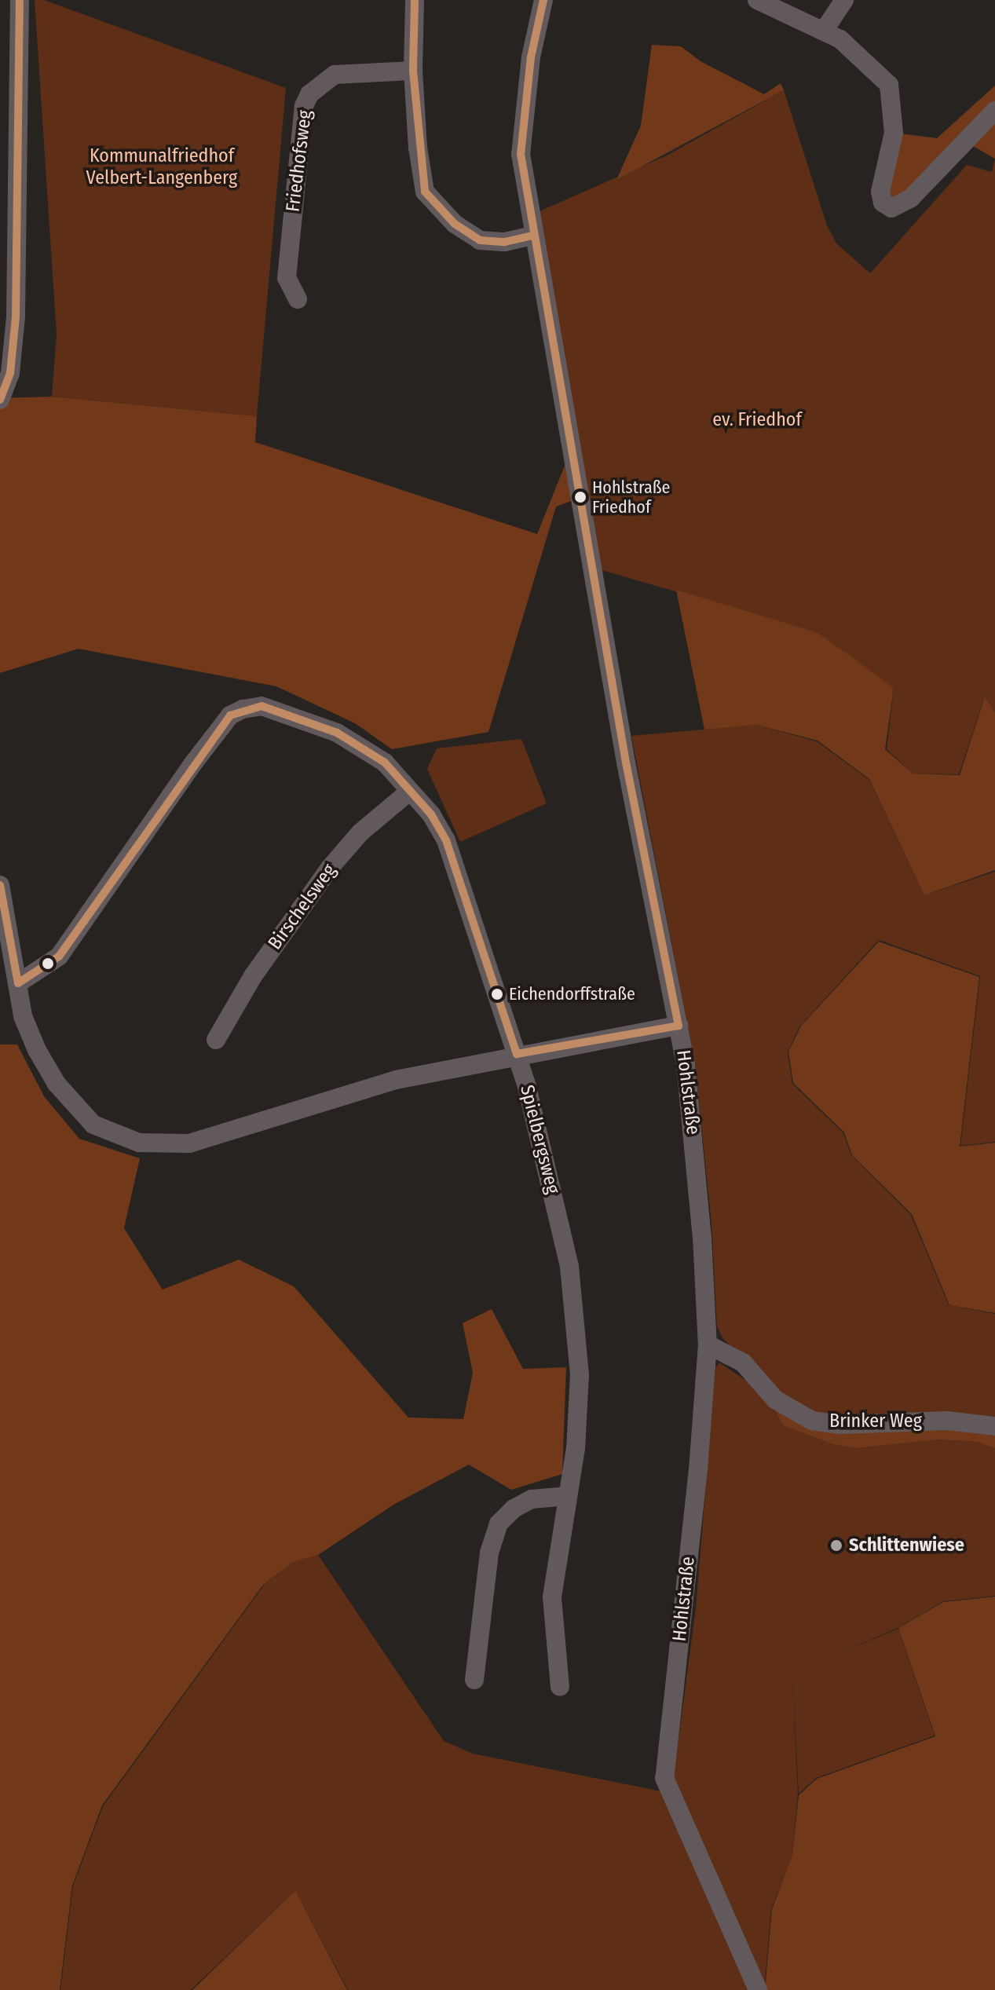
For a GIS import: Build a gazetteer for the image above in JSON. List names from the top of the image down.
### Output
{
  "streets": {
    "street": [
      "Friedhofsweg",
      "Birschelsweg",
      "Hohlstraße",
      "Spielbergsweg",
      "Brinker Weg"
    ]
  },
  "crossings": [
    ["Birschelsweg", "Spielbergsweg"],
    ["Hohlstraße", "Brinker Weg"]
  ],
  "parks": ["Kommunalfriedhof Velbert-Langenberg", "ev. Friedhof"],
  "places": ["Hohlstraße Friedhof", "Eichendorffstraße", "Schlittenwiese"]
}
